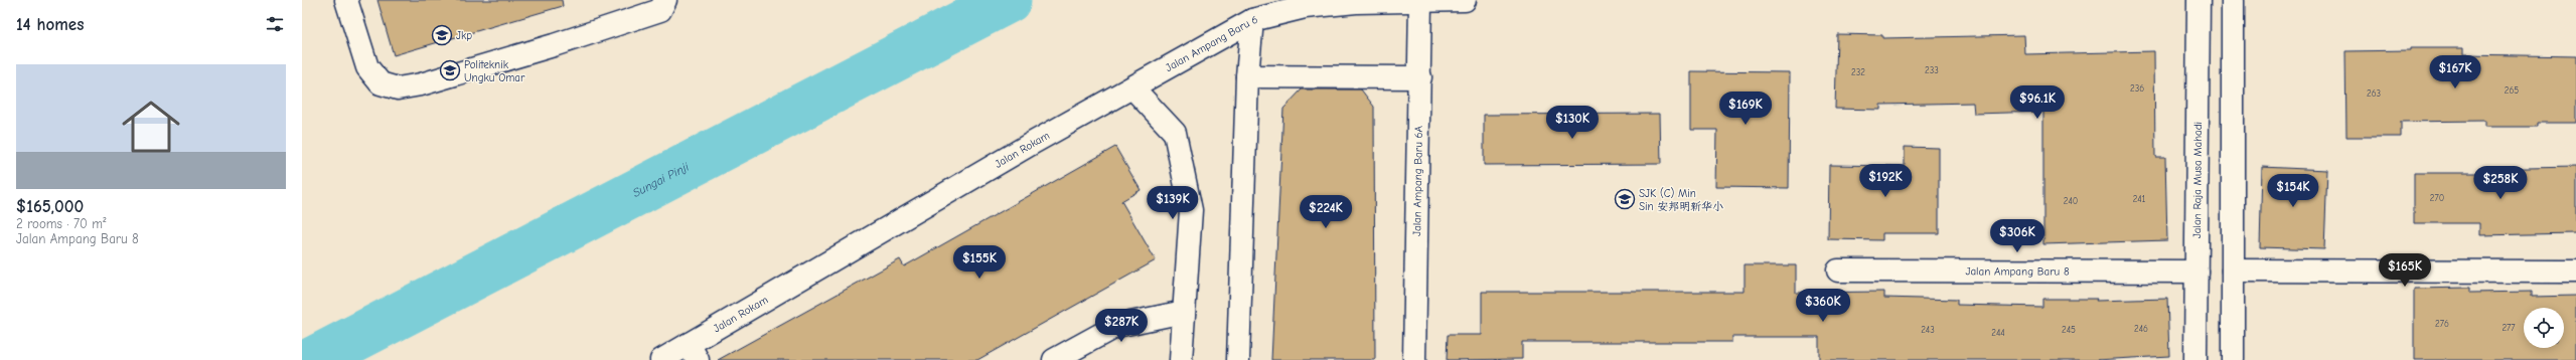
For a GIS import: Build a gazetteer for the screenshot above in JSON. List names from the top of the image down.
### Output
{
  "streets": {
    "street": [
      "Jalan Ampang Baru 6",
      "Jalan Rokam",
      "Jalan Raja Musa Mahadi",
      "Jalan Ampang Baru 6A",
      "Jalan Ampang Baru 8"
    ]
  },
  "crossings": [
    ["Jalan Ampang Baru 6", "Jalan Rokam"],
    ["Jalan Ampang Baru 6", "Jalan Ampang Baru 6A"],
    ["Jalan Raja Musa Mahadi", "Jalan Ampang Baru 8"]
  ],
  "water": ["Sungai Pinji"],
  "places": {
    "school or university": ["Jkp", "Politeknik Ungku Omar", "SJK (C) Min Sin 安邦明新华小"]
  },
  "house_numbers": [
    "233",
    "232",
    "236",
    "265",
    "263",
    "270",
    "241",
    "240",
    "276",
    "277",
    "246",
    "243",
    "245",
    "244"
  ],
  "page": {
    "heading": "14 homes",
    "list": [
      {
        "name": "$165,000",
        "note": "2 rooms · 70 m² · Jalan Ampang Baru 8"
      }
    ],
    "price": [
      "$167K",
      "$96.1K",
      "$169K",
      "$130K",
      "$192K",
      "$258K",
      "$154K",
      "$139K",
      "$224K",
      "$306K",
      "$155K",
      "$165K",
      "$360K",
      "$287K"
    ]
  }
}
